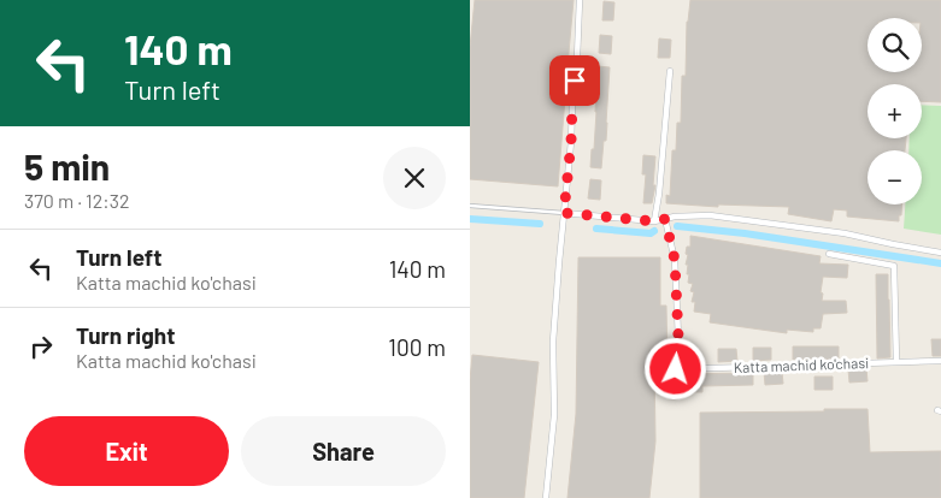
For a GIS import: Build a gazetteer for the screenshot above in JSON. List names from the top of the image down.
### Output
{
  "streets": {
    "street": ["Katta machid ko'chasi"]
  },
  "page": {
    "turn": ["140 m", "Turn left"],
    "map_buttons": ["+", "−"],
    "heading": ["5 min", "370 m · 12:32"],
    "list": [
      {
        "name": "Turn left",
        "note": "Katta machid ko'chasi",
        "value": "140 m"
      },
      {
        "name": "Turn right",
        "note": "Katta machid ko'chasi",
        "value": "100 m"
      }
    ],
    "buttons": ["Exit", "Share"]
  }
}
